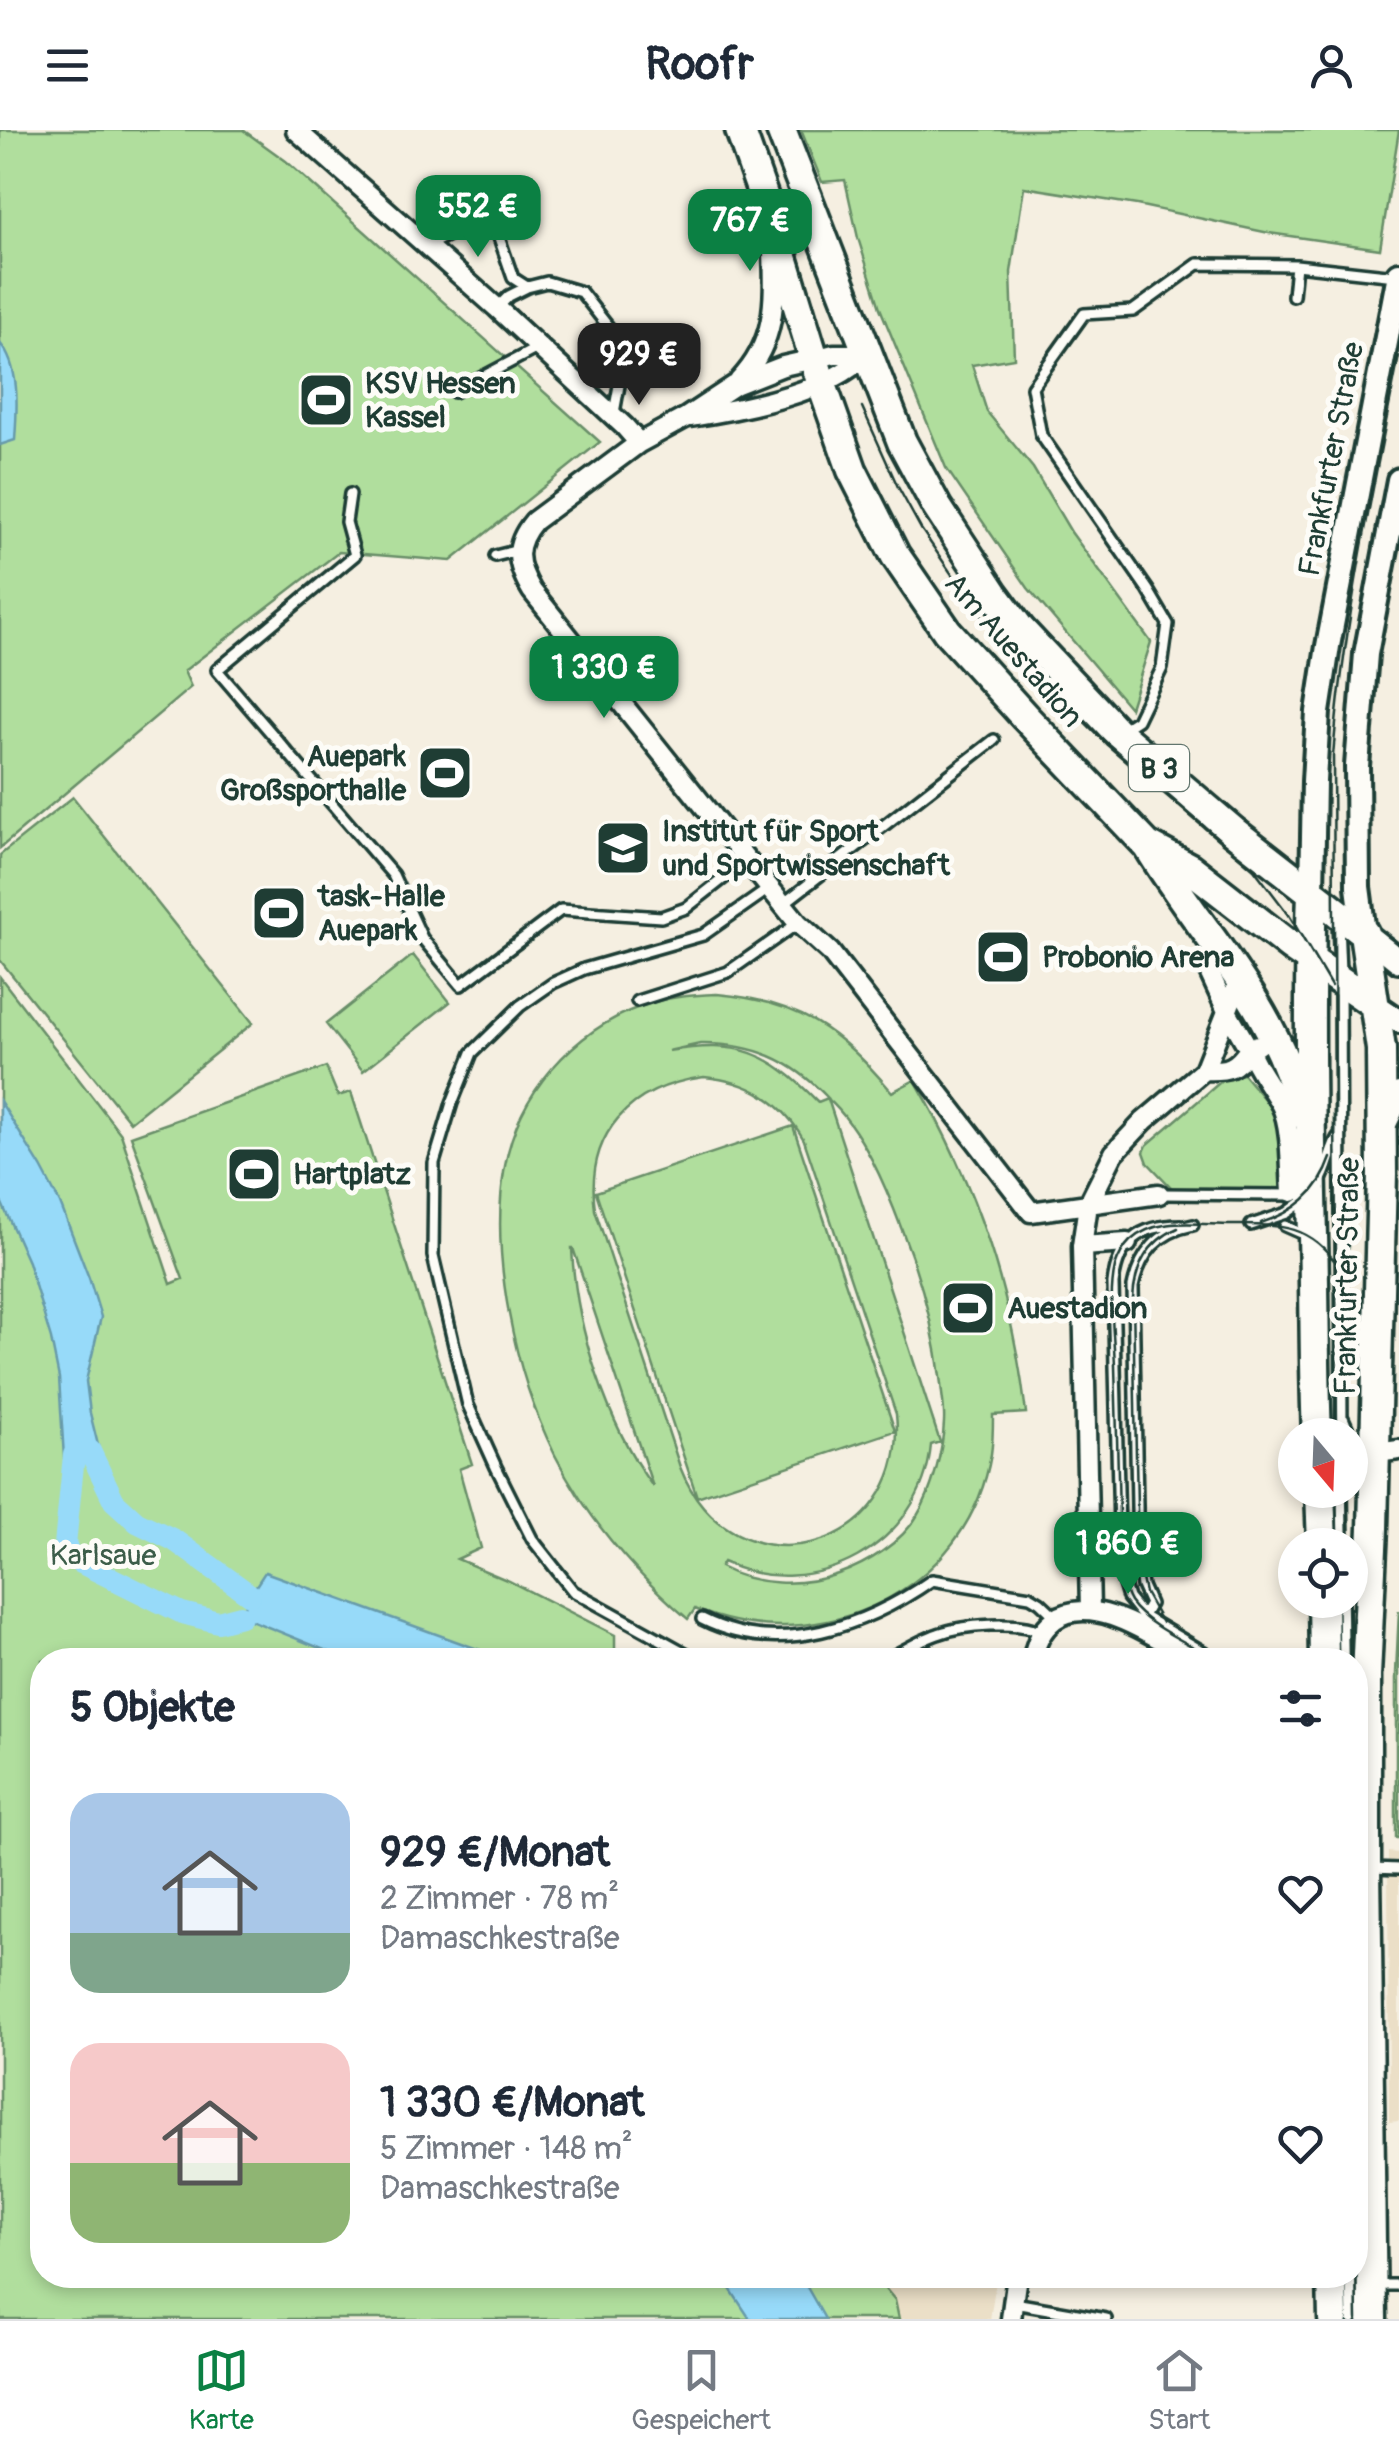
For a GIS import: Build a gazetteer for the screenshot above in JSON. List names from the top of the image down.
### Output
{
  "streets": {
    "main road": ["Frankfurter Straße", "Am Auestadion", "B 3"]
  },
  "crossings": [
    ["Frankfurter Straße", "Am Auestadion"]
  ],
  "parks": ["Karlsaue"],
  "places": {
    "sports": [
      "KSV Hessen Kassel",
      "Auepark Großsporthalle",
      "task-Halle Auepark",
      "Probonio Arena",
      "Hartplatz",
      "Auestadion"
    ],
    "school or university": ["Institut für Sport und Sportwissenschaft"]
  },
  "north": "bottom",
  "page": {
    "header": "Roofr",
    "price": [
      "552 €",
      "767 €",
      "929 €",
      "1 330 €",
      "1 860 €"
    ],
    "heading": "5 Objekte",
    "list": [
      {
        "name": "929 €/Monat",
        "note": "2 Zimmer · 78 m² · Damaschkestraße"
      },
      {
        "name": "1 330 €/Monat",
        "note": "5 Zimmer · 148 m² · Damaschkestraße"
      }
    ],
    "tabs": ["Karte", "Gespeichert", "Start"]
  }
}
